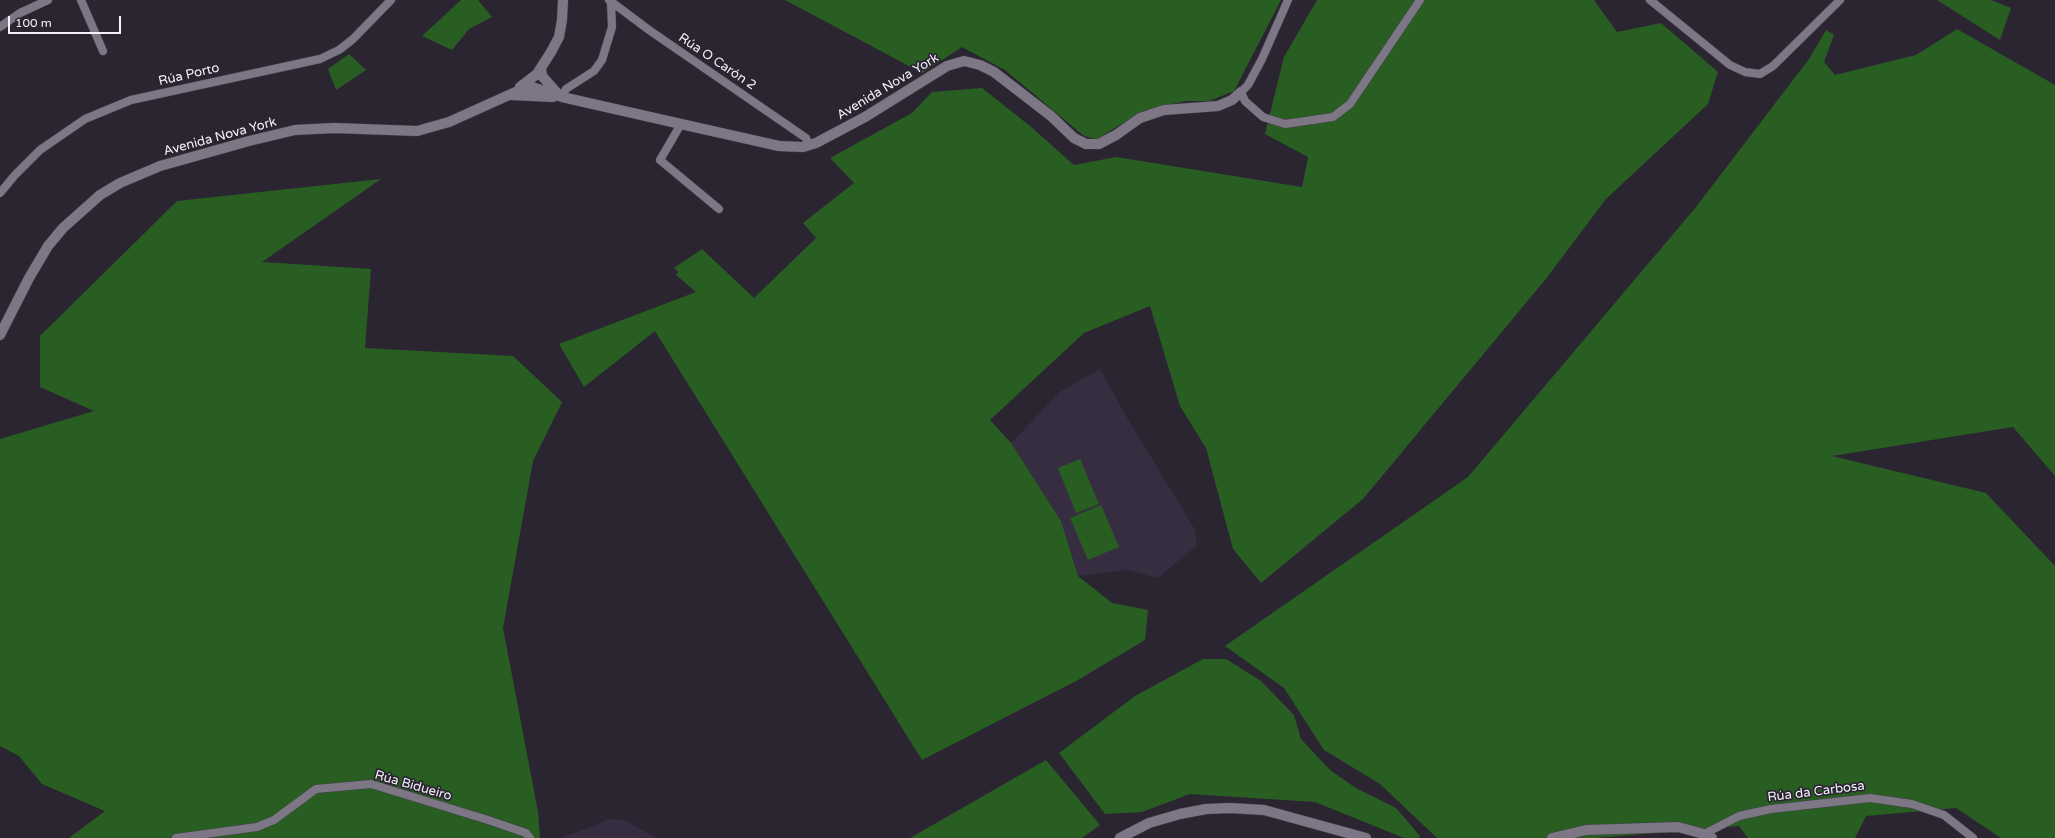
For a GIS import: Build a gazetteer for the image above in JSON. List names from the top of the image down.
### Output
{
  "streets": {
    "street": [
      "Rúa O Carón 2",
      "Rúa Porto",
      "Avenida Nova York",
      "Rúa Bidueiro",
      "Rúa da Carbosa"
    ]
  },
  "crossings": [
    ["Rúa O Carón 2", "Avenida Nova York"]
  ],
  "scale_bar": "100 m"
}
